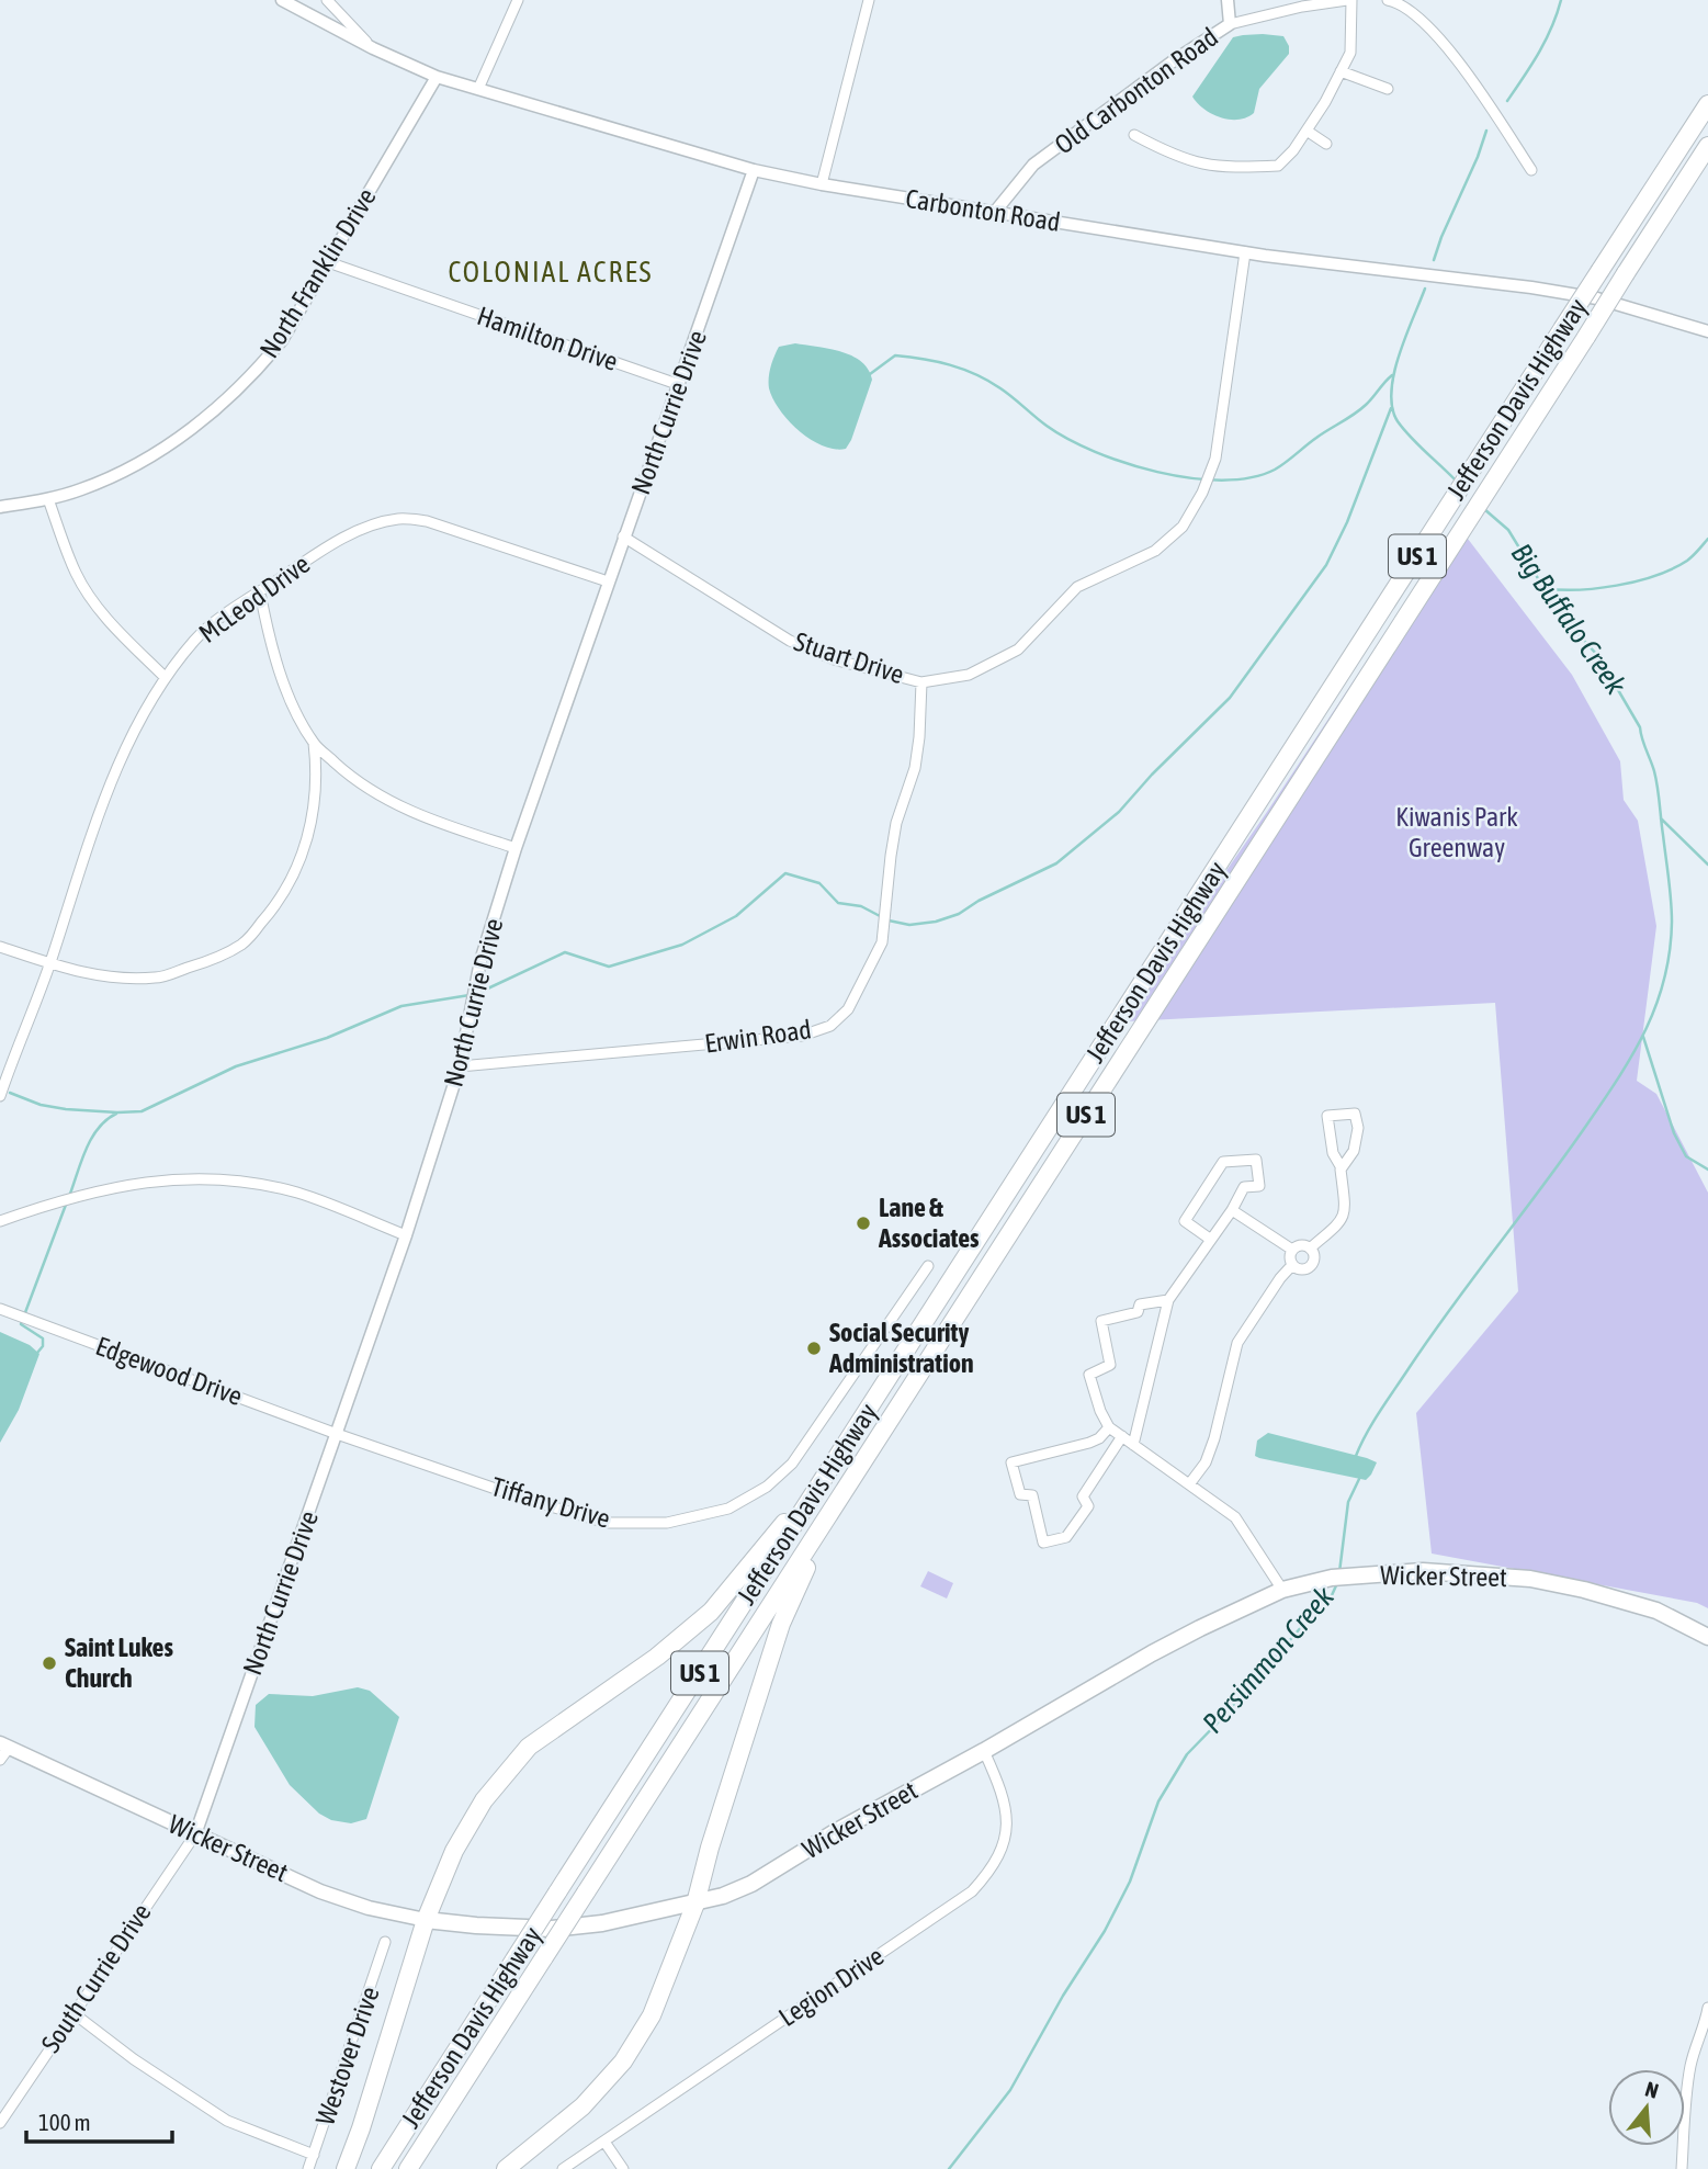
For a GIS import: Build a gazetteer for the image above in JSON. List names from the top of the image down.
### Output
{
  "streets": {
    "highway": ["Jefferson Davis Highway", "US 1"],
    "main road": ["Wicker Street"],
    "street": [
      "Old Carbonton Road",
      "Carbonton Road",
      "North Franklin Drive",
      "Hamilton Drive",
      "North Currie Drive",
      "McLeod Drive",
      "Stuart Drive",
      "Erwin Road",
      "Edgewood Drive",
      "Tiffany Drive",
      "South Currie Drive",
      "Legion Drive",
      "Westover Drive"
    ]
  },
  "crossings": [
    ["Old Carbonton Road", "Carbonton Road"],
    ["Carbonton Road", "North Franklin Drive"],
    ["Carbonton Road", "North Currie Drive"],
    ["Carbonton Road", "Stuart Drive"],
    ["North Franklin Drive", "Hamilton Drive"],
    ["Hamilton Drive", "North Currie Drive"],
    ["North Currie Drive", "McLeod Drive"],
    ["North Currie Drive", "Stuart Drive"],
    ["North Currie Drive", "Erwin Road"],
    ["North Currie Drive", "Edgewood Drive"],
    ["North Currie Drive", "Tiffany Drive"],
    ["North Currie Drive", "Wicker Street"],
    ["North Currie Drive", "South Currie Drive"],
    ["Stuart Drive", "Erwin Road"],
    ["Edgewood Drive", "Tiffany Drive"],
    ["Wicker Street", "South Currie Drive"],
    ["Wicker Street", "Legion Drive"]
  ],
  "districts": ["COLONIAL ACRES"],
  "water": ["Big Buffalo Creek", "Persimmon Creek"],
  "parks": ["Kiwanis Park Greenway"],
  "places": ["Lane & Associates", "Social Security Administration", "Saint Lukes Church"],
  "scale_bar": "100 m",
  "north": "top"
}
